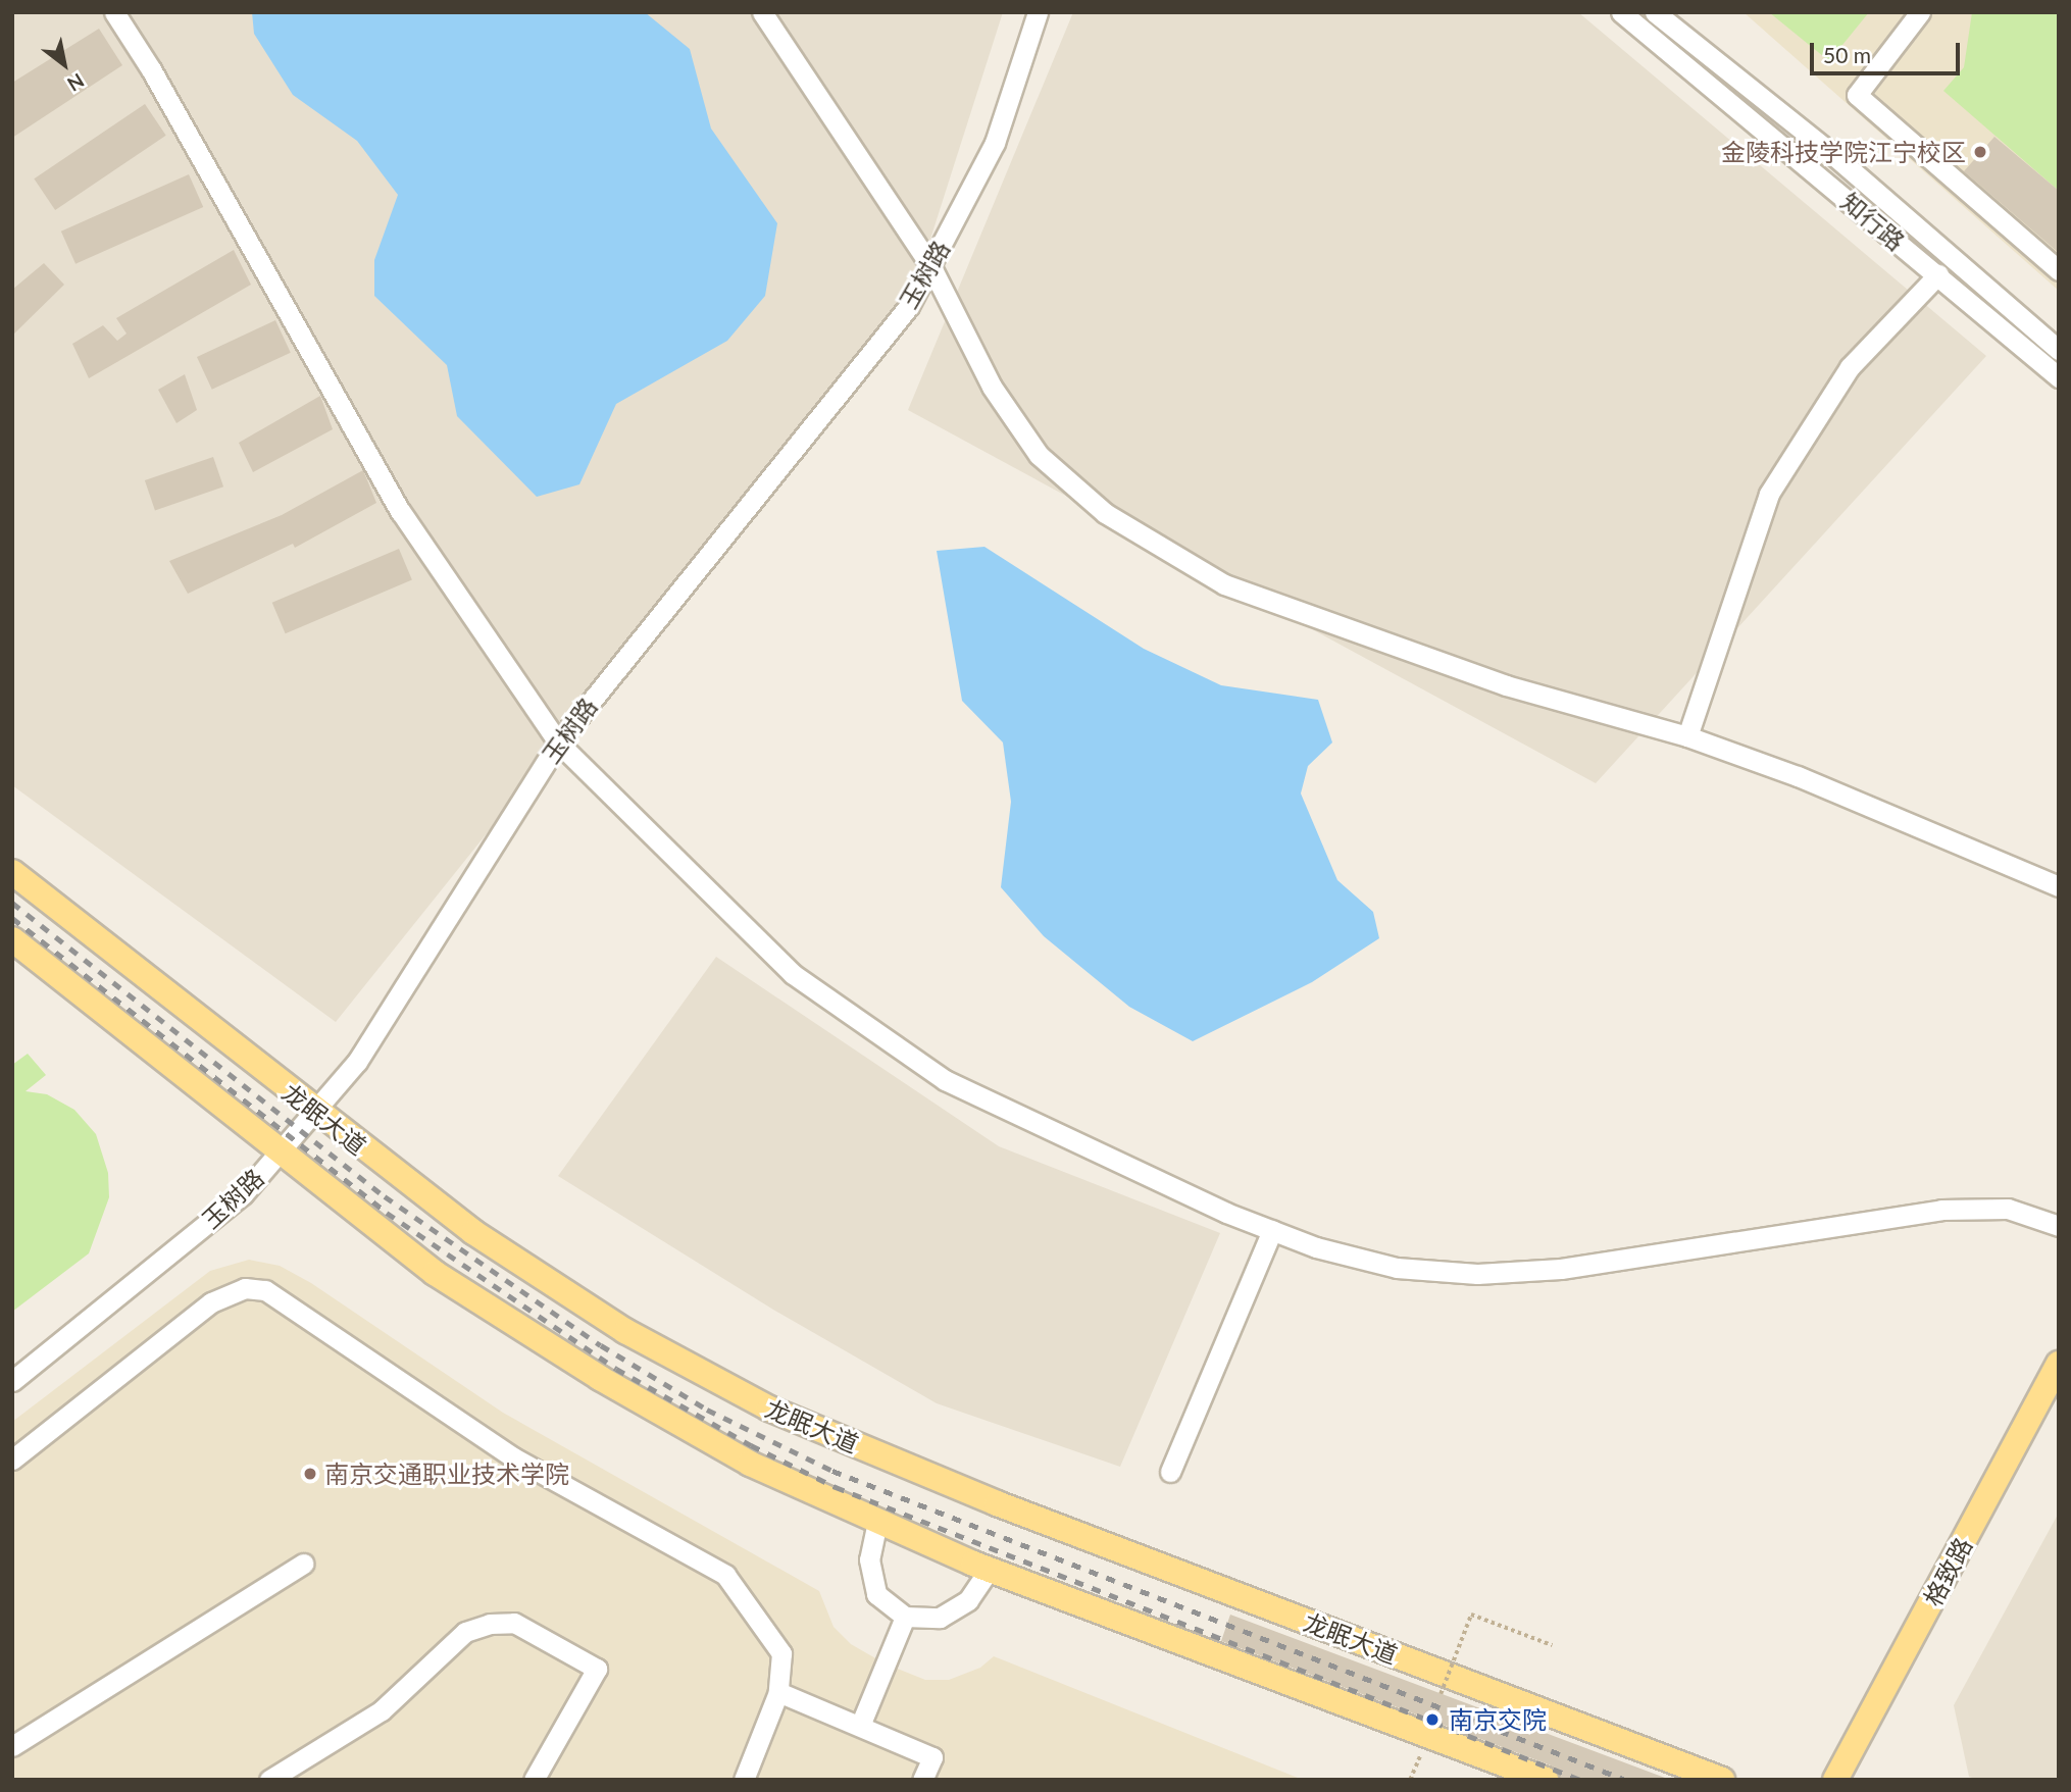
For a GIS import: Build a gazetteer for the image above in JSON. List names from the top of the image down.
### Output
{
  "streets": {
    "main road": ["龙眠大道", "格致路"],
    "street": ["知行路", "玉树路"]
  },
  "crossings": [
    ["玉树路", "龙眠大道"]
  ],
  "places": ["金陵科技学院江宁校区", "南京交通职业技术学院", "南京交院"],
  "scale_bar": "50 m",
  "north": "bottom right"
}
